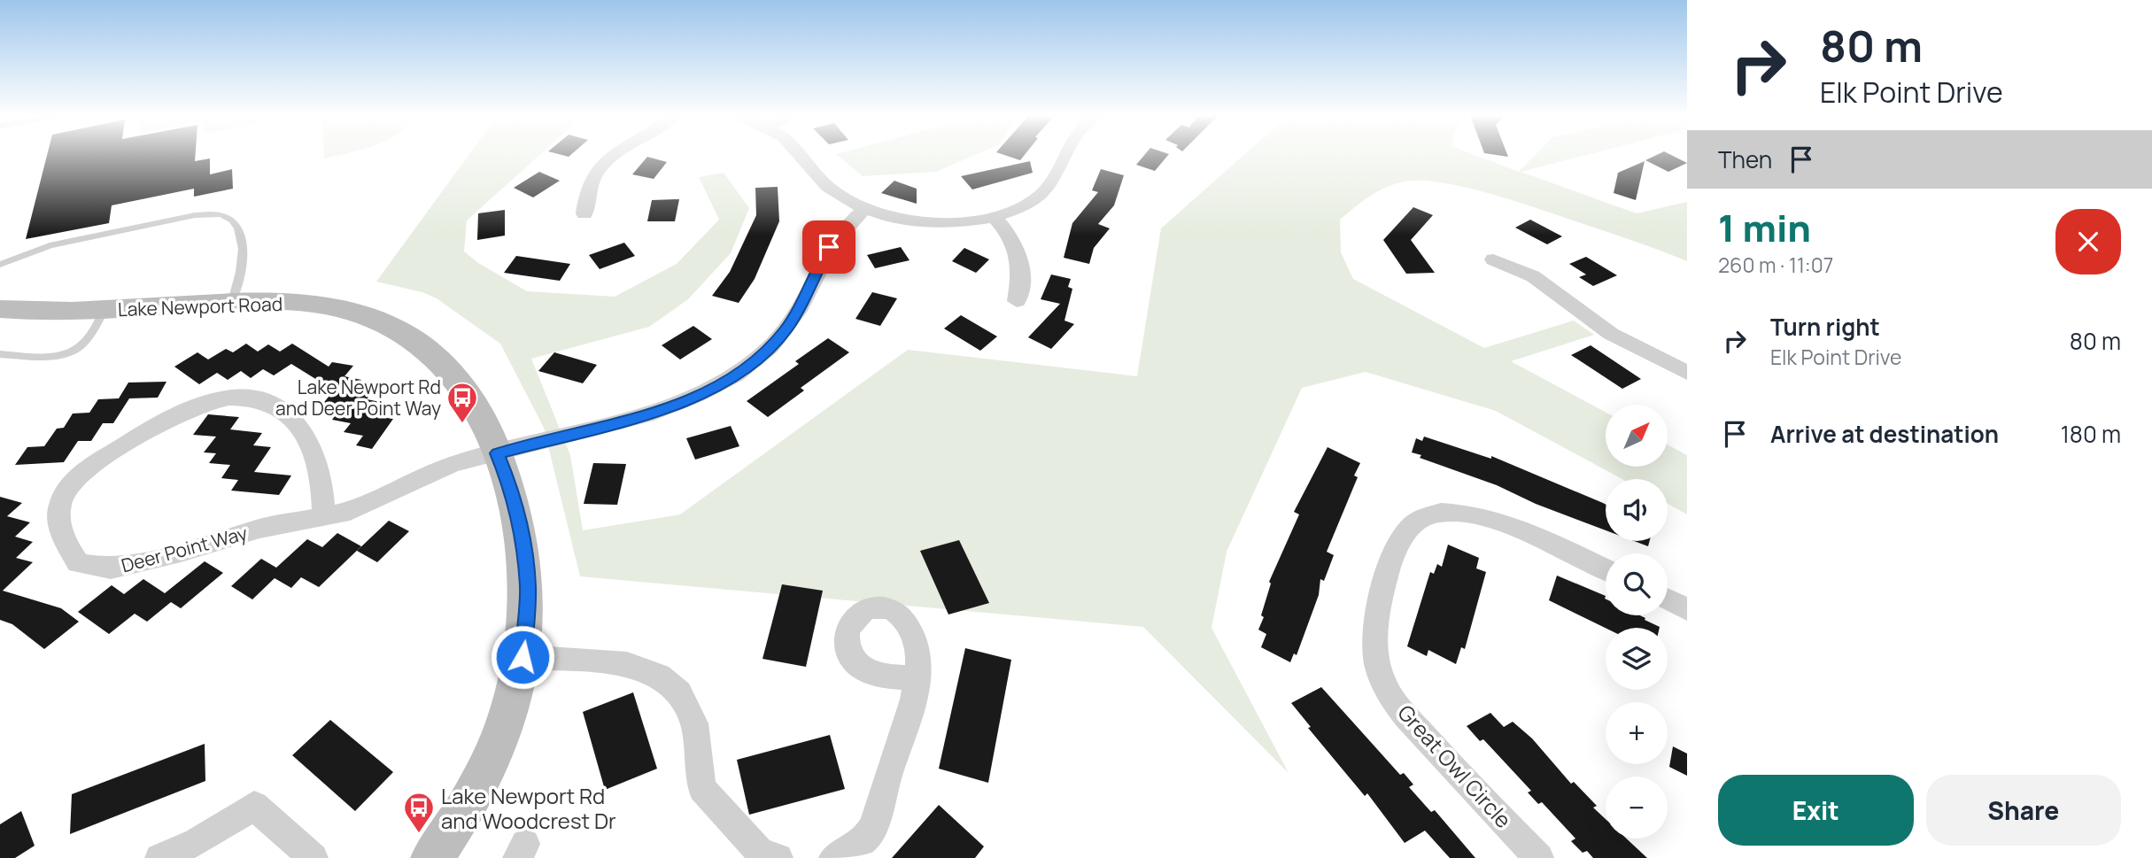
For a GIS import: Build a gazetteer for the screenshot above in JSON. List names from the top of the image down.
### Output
{
  "streets": {
    "street": ["Lake Newport Road", "Deer Point Way", "Great Owl Circle"]
  },
  "crossings": [
    ["Lake Newport Road", "Deer Point Way"]
  ],
  "places": {
    "bus stop": ["Lake Newport Rd and Deer Point Way", "Lake Newport Rd and Woodcrest Dr"]
  },
  "north": "top right",
  "page": {
    "turn": ["80 m", "Elk Point Drive"],
    "then": "Then",
    "heading": ["1 min", "260 m · 11:07"],
    "list": [
      {
        "name": "Turn right",
        "note": "Elk Point Drive",
        "value": "80 m"
      },
      {
        "name": "Arrive at destination",
        "value": "180 m"
      }
    ],
    "map_buttons": ["+", "−"],
    "buttons": ["Exit", "Share"]
  }
}
